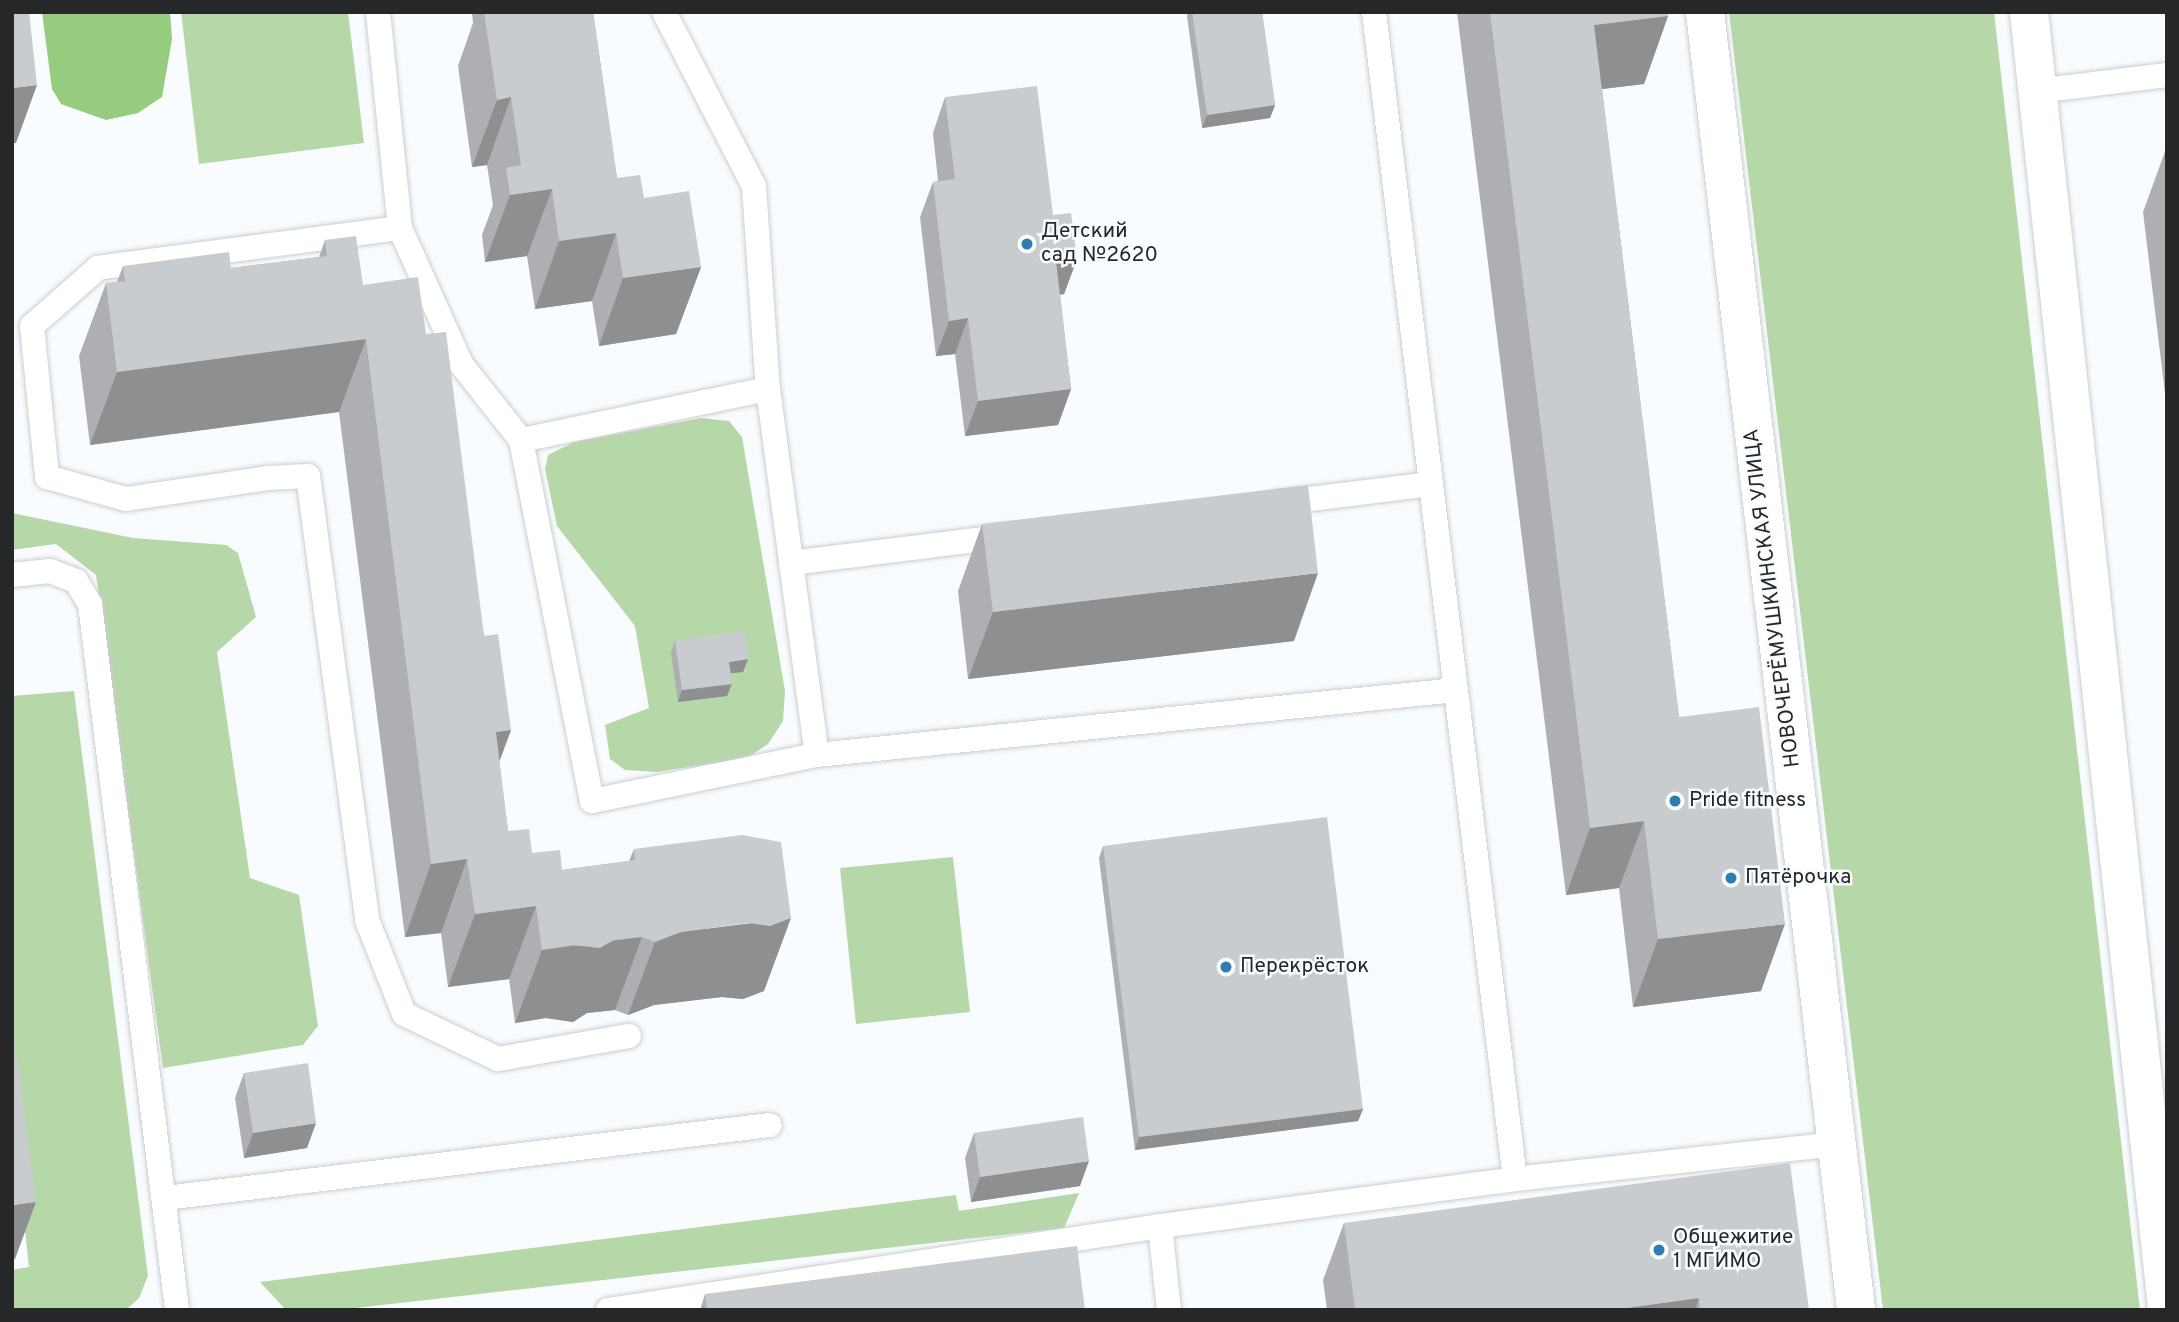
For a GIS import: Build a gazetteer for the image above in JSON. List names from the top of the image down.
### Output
{
  "streets": {
    "street": ["НОВОЧЕРЁМУШКИНСКАЯ УЛИЦА"]
  },
  "places": [
    "Детский сад №2620",
    "Pride fitness",
    "Пятёрочка",
    "Перекрёсток",
    "Общежитие 1 МГИМО"
  ]
}
